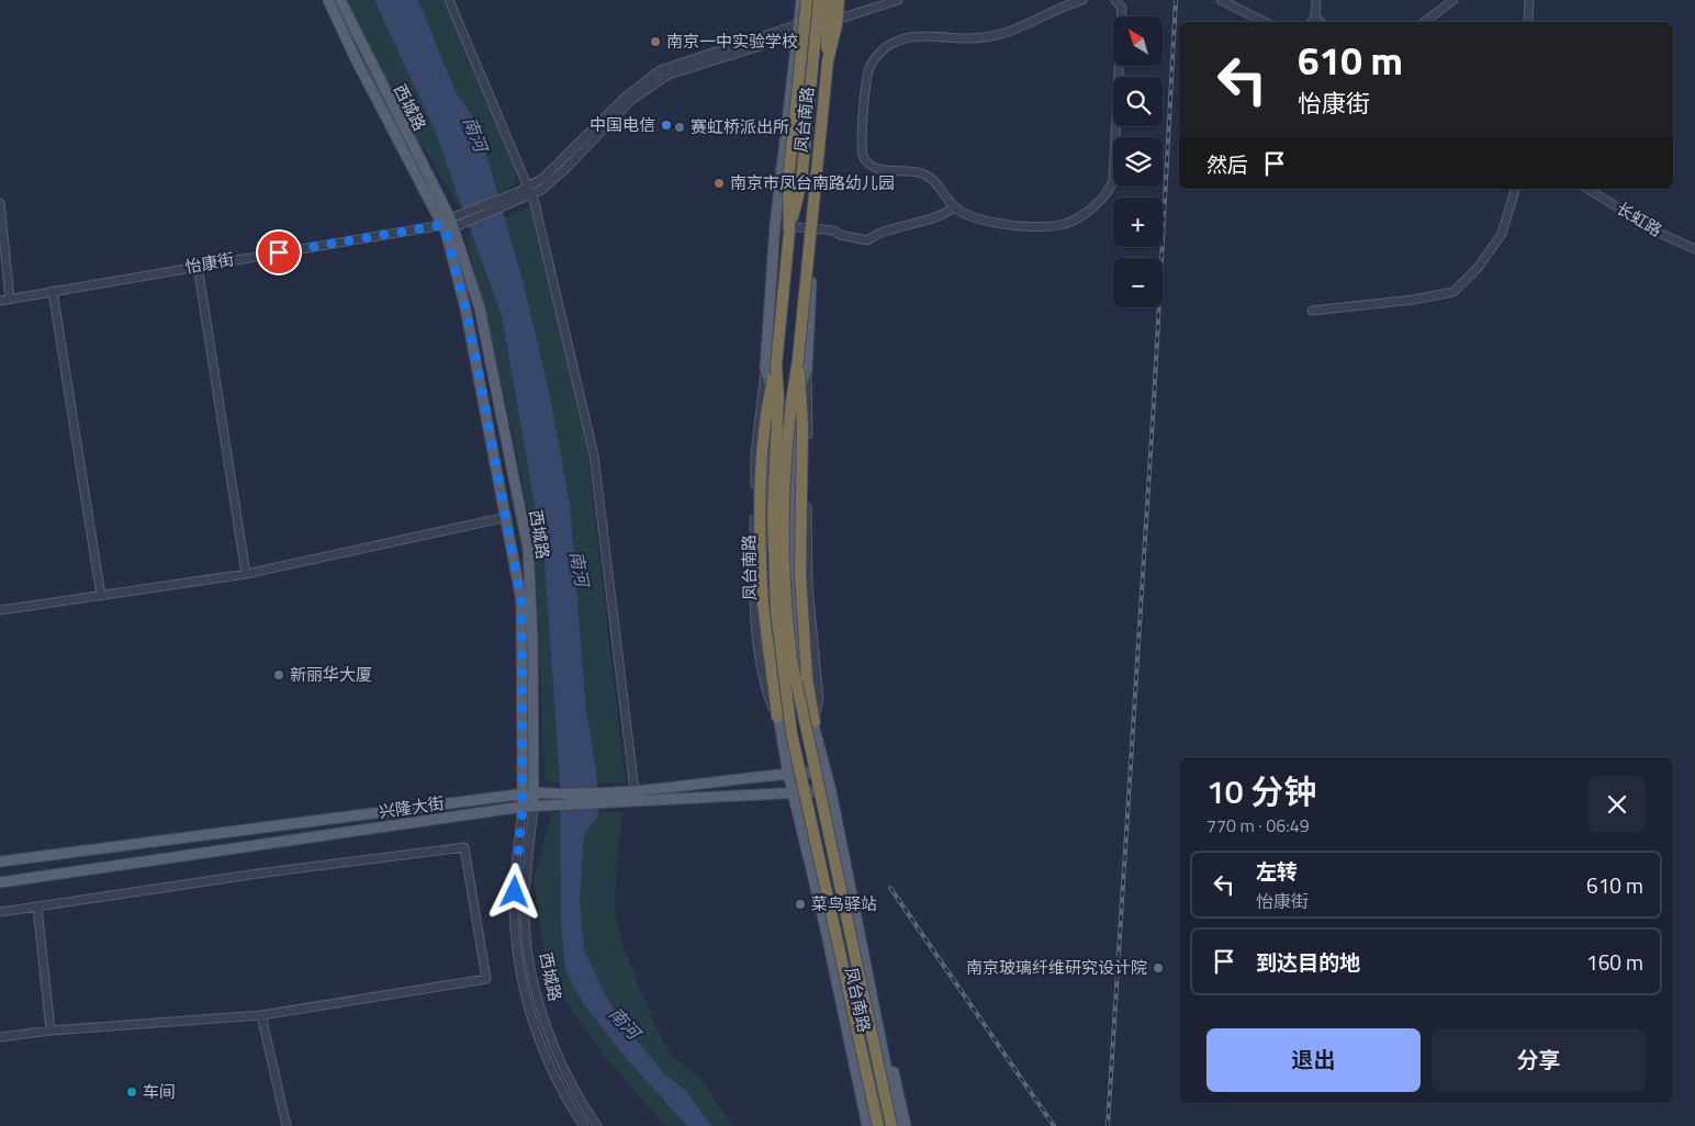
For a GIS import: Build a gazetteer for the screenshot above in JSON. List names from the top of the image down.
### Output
{
  "streets": {
    "highway": ["凤台南路"],
    "main road": ["西城路", "兴隆大街"],
    "street": ["长虹路", "怡康街"]
  },
  "crossings": [
    ["西城路", "怡康街"],
    ["西城路", "兴隆大街"],
    ["凤台南路", "兴隆大街"]
  ],
  "water": ["南河"],
  "places": [
    "南京一中实验学校",
    "中国电信",
    "赛虹桥派出所",
    "南京市凤台南路幼儿园",
    "新丽华大厦",
    "菜鸟驿站",
    "南京玻璃纤维研究设计院",
    "车间"
  ],
  "north": "top left",
  "page": {
    "map_buttons": ["+", "−"],
    "turn": ["610 m", "怡康街"],
    "then": "然后",
    "heading": ["10 分钟", "770 m · 06:49"],
    "list": [
      {
        "name": "左转",
        "note": "怡康街",
        "value": "610 m"
      },
      {
        "name": "到达目的地",
        "value": "160 m"
      }
    ],
    "buttons": ["退出", "分享"]
  }
}
